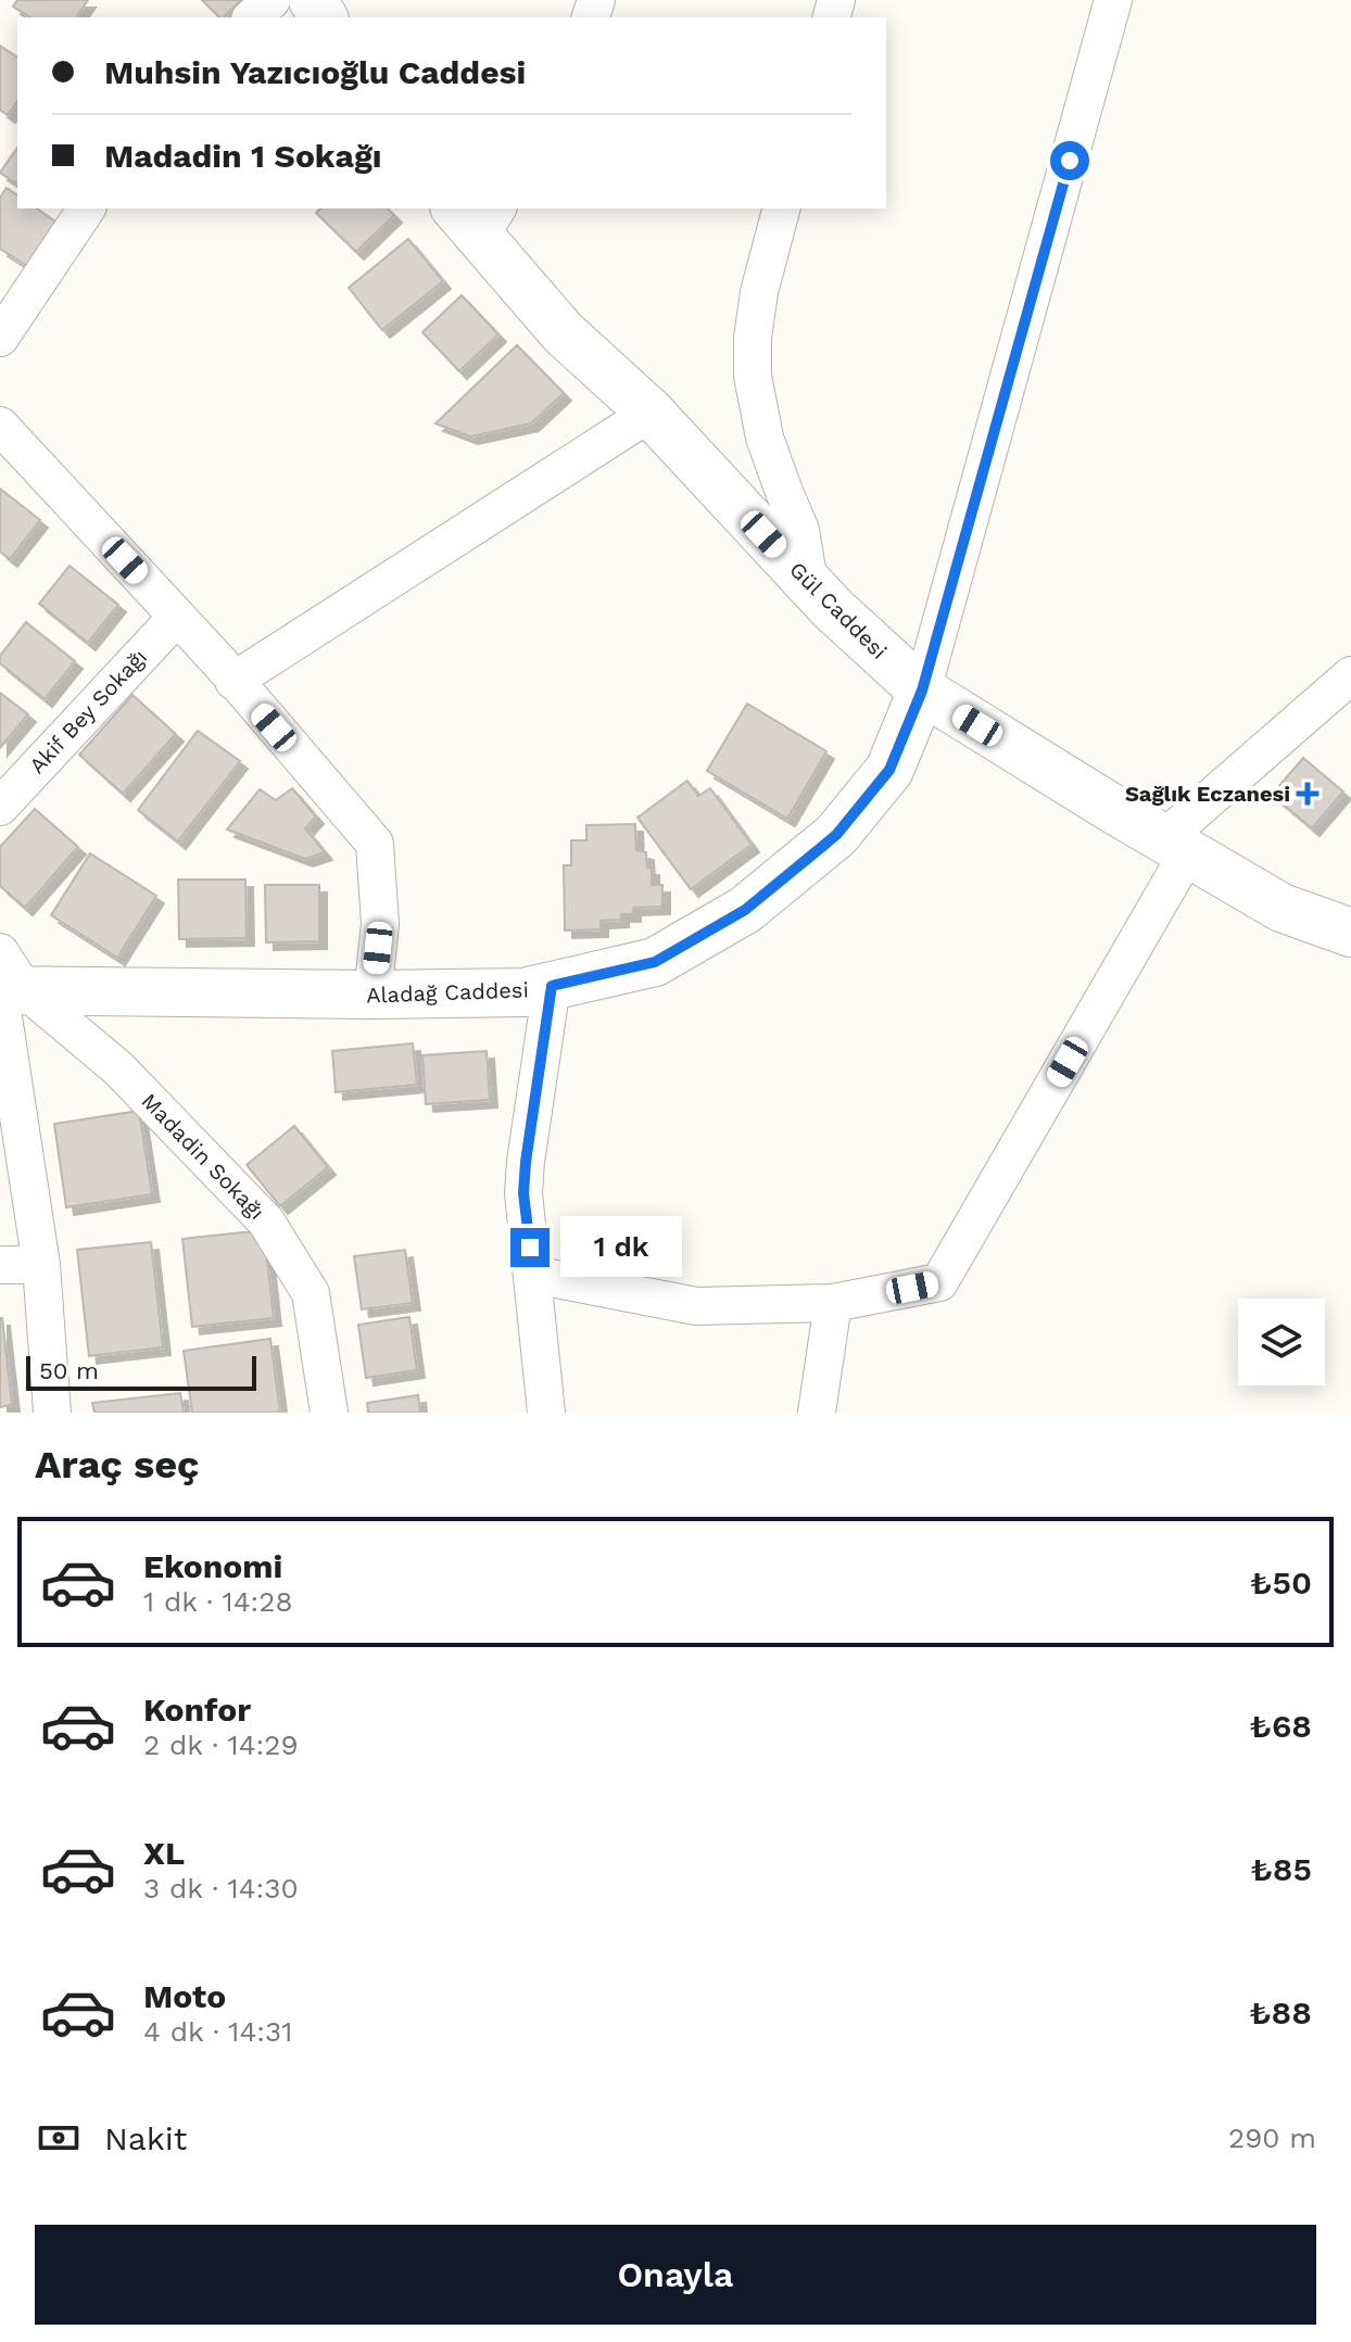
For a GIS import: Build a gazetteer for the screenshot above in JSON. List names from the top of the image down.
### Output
{
  "streets": {
    "main road": ["Gül Caddesi", "Aladağ Caddesi"],
    "street": ["Akif Bey Sokağı", "Madadin Sokağı"]
  },
  "crossings": [
    ["Gül Caddesi", "Aladağ Caddesi"],
    ["Aladağ Caddesi", "Madadin Sokağı"]
  ],
  "places": {
    "health": ["Sağlık Eczanesi"]
  },
  "scale_bar": "50 m",
  "page": {
    "banner": ["Muhsin Yazıcıoğlu Caddesi", "Madadin 1 Sokağı"],
    "bubble": "1 dk",
    "scale": "50 m",
    "heading": "Araç seç",
    "list": [
      {
        "name": "Ekonomi",
        "note": "1 dk · 14:28",
        "value": "₺50"
      },
      {
        "name": "Konfor",
        "note": "2 dk · 14:29",
        "value": "₺68"
      },
      {
        "name": "XL",
        "note": "3 dk · 14:30",
        "value": "₺85"
      },
      {
        "name": "Moto",
        "note": "4 dk · 14:31",
        "value": "₺88"
      }
    ],
    "pay": ["Nakit", "290 m"],
    "buttons": "Onayla"
  }
}
